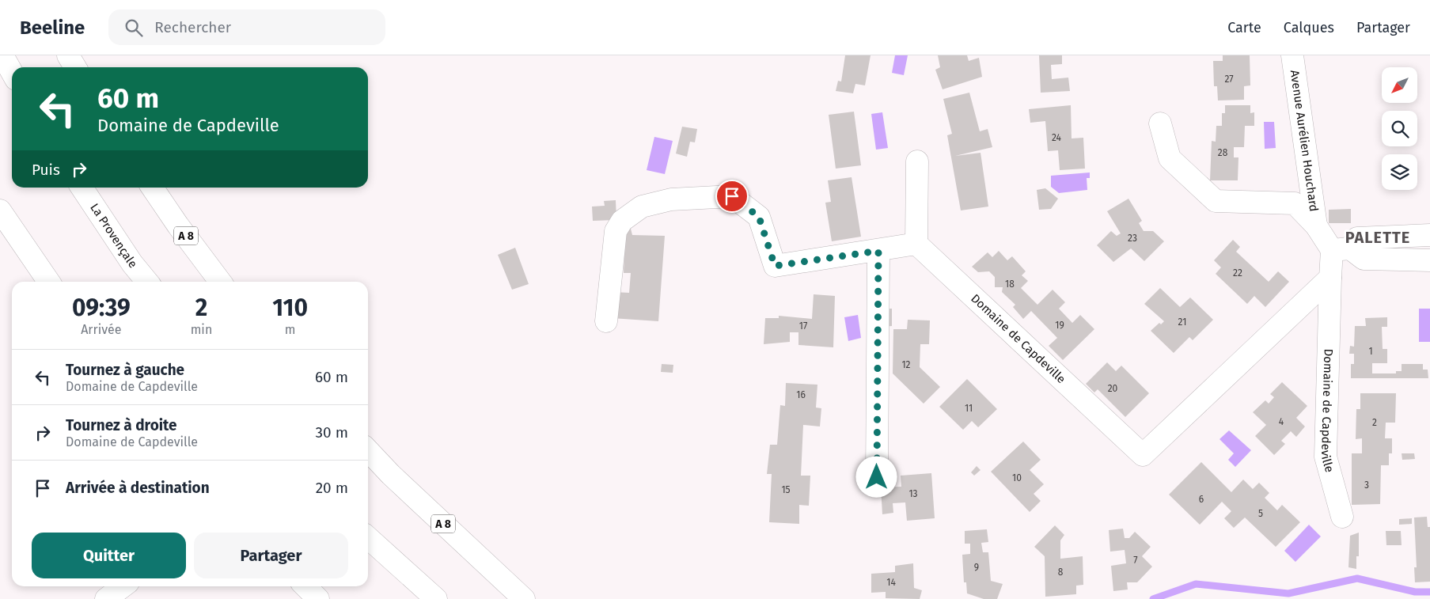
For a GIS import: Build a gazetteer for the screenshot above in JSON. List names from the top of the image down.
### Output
{
  "streets": {
    "main road": [
      "Avenue Aurélien Houchard",
      "La Provençale",
      "A 8",
      "Domaine de Capdeville"
    ]
  },
  "districts": ["PALETTE"],
  "house_numbers": [
    "27",
    "24",
    "28",
    "23",
    "22",
    "18",
    "21",
    "19",
    "17",
    "1",
    "12",
    "20",
    "16",
    "11",
    "4",
    "2",
    "10",
    "3",
    "15",
    "13",
    "6",
    "5",
    "7",
    "9",
    "8",
    "14"
  ],
  "north": "bottom left",
  "page": {
    "header": "Beeline",
    "search": "Rechercher",
    "nav": ["Carte", "Calques", "Partager"],
    "turn": ["60 m", "Domaine de Capdeville"],
    "then": "Puis",
    "eta": [
      "09:39",
      "Arrivée",
      "2",
      "min",
      "110",
      "m"
    ],
    "list": [
      {
        "name": "Tournez à gauche",
        "note": "Domaine de Capdeville",
        "value": "60 m"
      },
      {
        "name": "Tournez à droite",
        "note": "Domaine de Capdeville",
        "value": "30 m"
      },
      {
        "name": "Arrivée à destination",
        "value": "20 m"
      }
    ],
    "buttons": ["Quitter", "Partager"]
  }
}
